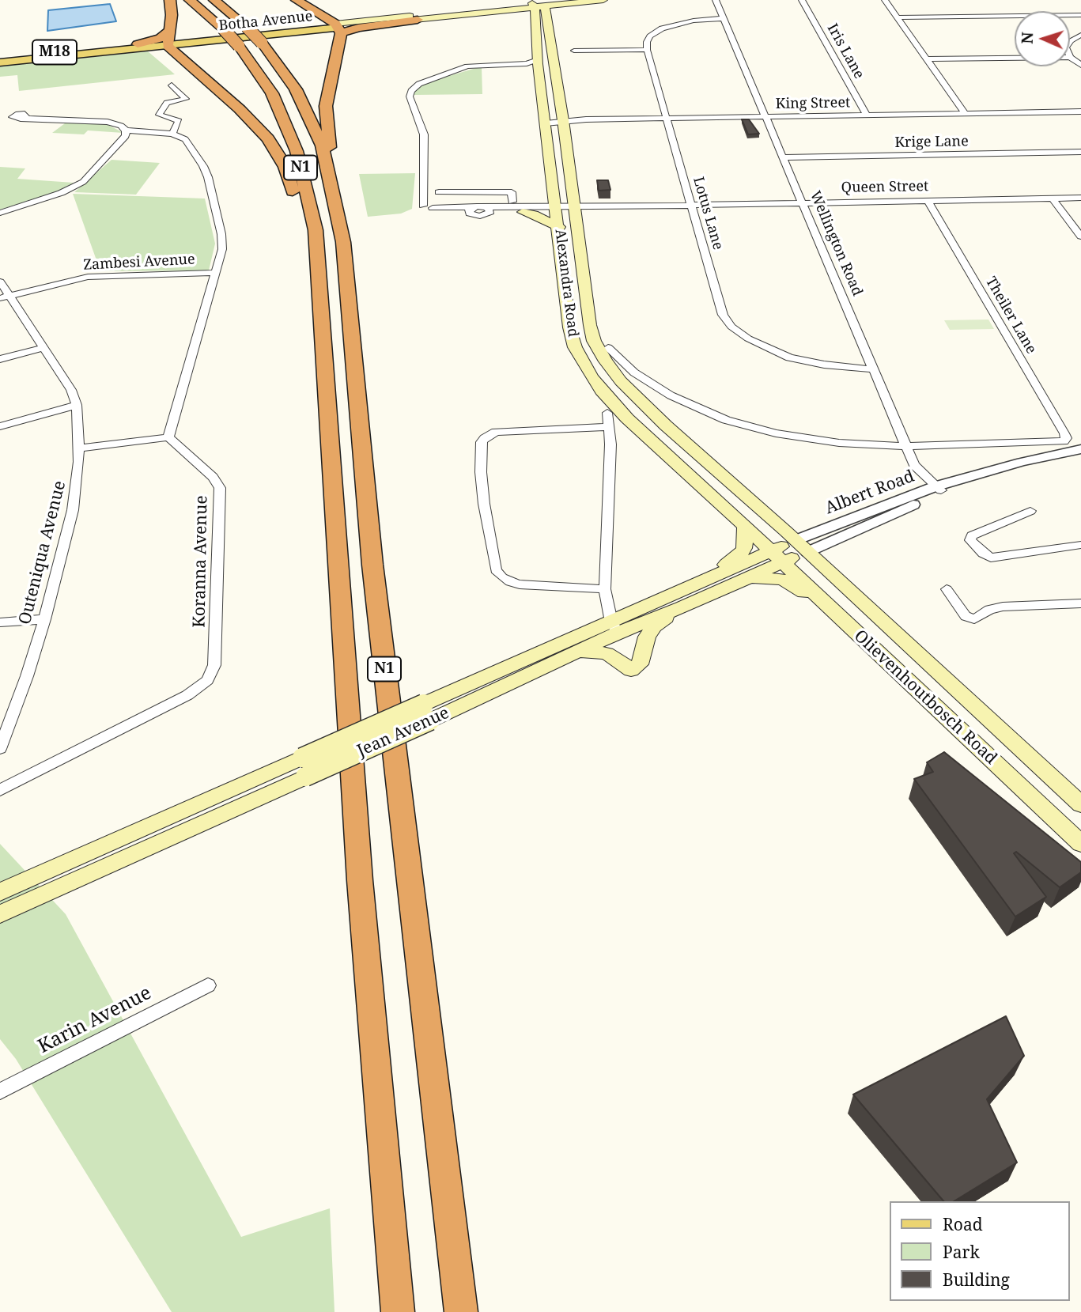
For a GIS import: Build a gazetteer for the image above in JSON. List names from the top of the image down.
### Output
{
  "streets": {
    "highway": ["N1"],
    "main road": [
      "Botha Avenue",
      "M18",
      "Alexandra Road",
      "Olievenhoutbosch Road",
      "Jean Avenue"
    ],
    "street": [
      "Iris Lane",
      "King Street",
      "Krige Lane",
      "Queen Street",
      "Lotus Lane",
      "Wellington Road",
      "Zambesi Avenue",
      "Theiler Lane",
      "Albert Road",
      "Outeniqua Avenue",
      "Koranna Avenue",
      "Karin Avenue"
    ]
  },
  "crossings": [
    ["Iris Lane", "King Street"],
    ["King Street", "Lotus Lane"],
    ["King Street", "Wellington Road"],
    ["King Street", "Alexandra Road"],
    ["Krige Lane", "Wellington Road"],
    ["Queen Street", "Lotus Lane"],
    ["Queen Street", "Wellington Road"],
    ["Queen Street", "Alexandra Road"],
    ["Queen Street", "Theiler Lane"],
    ["Lotus Lane", "Wellington Road"],
    ["Wellington Road", "Albert Road"],
    ["Zambesi Avenue", "Outeniqua Avenue"],
    ["Alexandra Road", "Albert Road"],
    ["Alexandra Road", "Olievenhoutbosch Road"],
    ["Alexandra Road", "Jean Avenue"],
    ["Theiler Lane", "Albert Road"],
    ["Albert Road", "Olievenhoutbosch Road"],
    ["Albert Road", "Jean Avenue"],
    ["Olievenhoutbosch Road", "Jean Avenue"]
  ],
  "legend": ["Road", "Park", "Building"],
  "north": "left"
}
